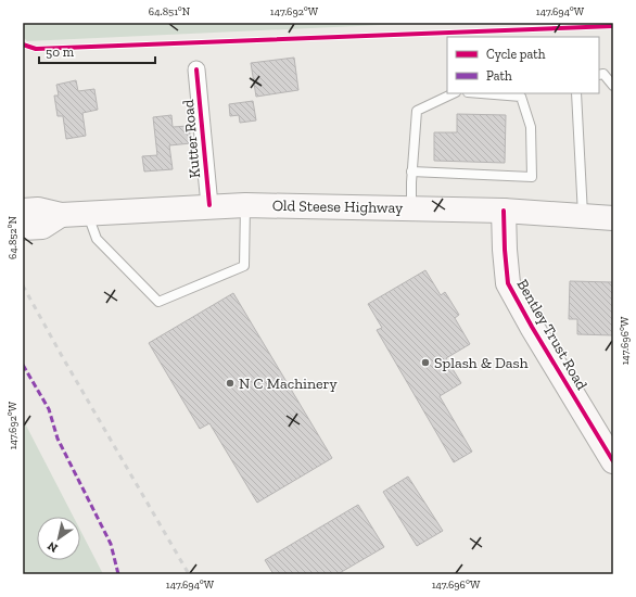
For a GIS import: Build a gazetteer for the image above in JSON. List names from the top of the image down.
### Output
{
  "streets": {
    "main road": ["Old Steese Highway", "Bentley Trust Road"],
    "street": ["Kutter Road"]
  },
  "crossings": [
    ["Kutter Road", "Old Steese Highway"],
    ["Old Steese Highway", "Bentley Trust Road"]
  ],
  "places": ["Splash & Dash", "N C Machinery"],
  "legend": ["Cycle path", "Path"],
  "scale_bar": "50 m",
  "north": "bottom left",
  "coordinates": [
    "64.851°N",
    "147.692°W",
    "147.694°W",
    "64.852°N",
    "147.696°W"
  ]
}
